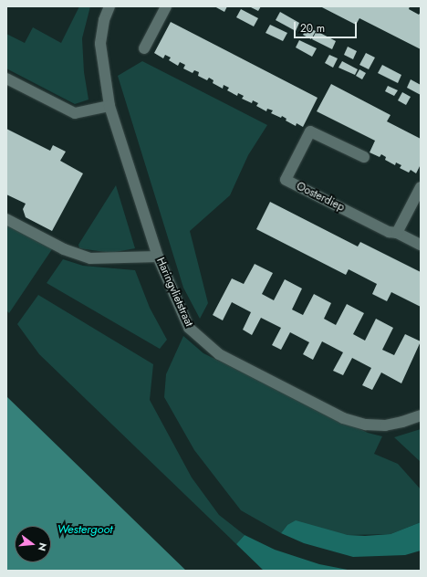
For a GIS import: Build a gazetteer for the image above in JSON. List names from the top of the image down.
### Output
{
  "streets": {
    "street": ["Oosterdiep", "Haringvlietstraat"]
  },
  "water": ["Westergoot"],
  "scale_bar": "20 m",
  "north": "right"
}
